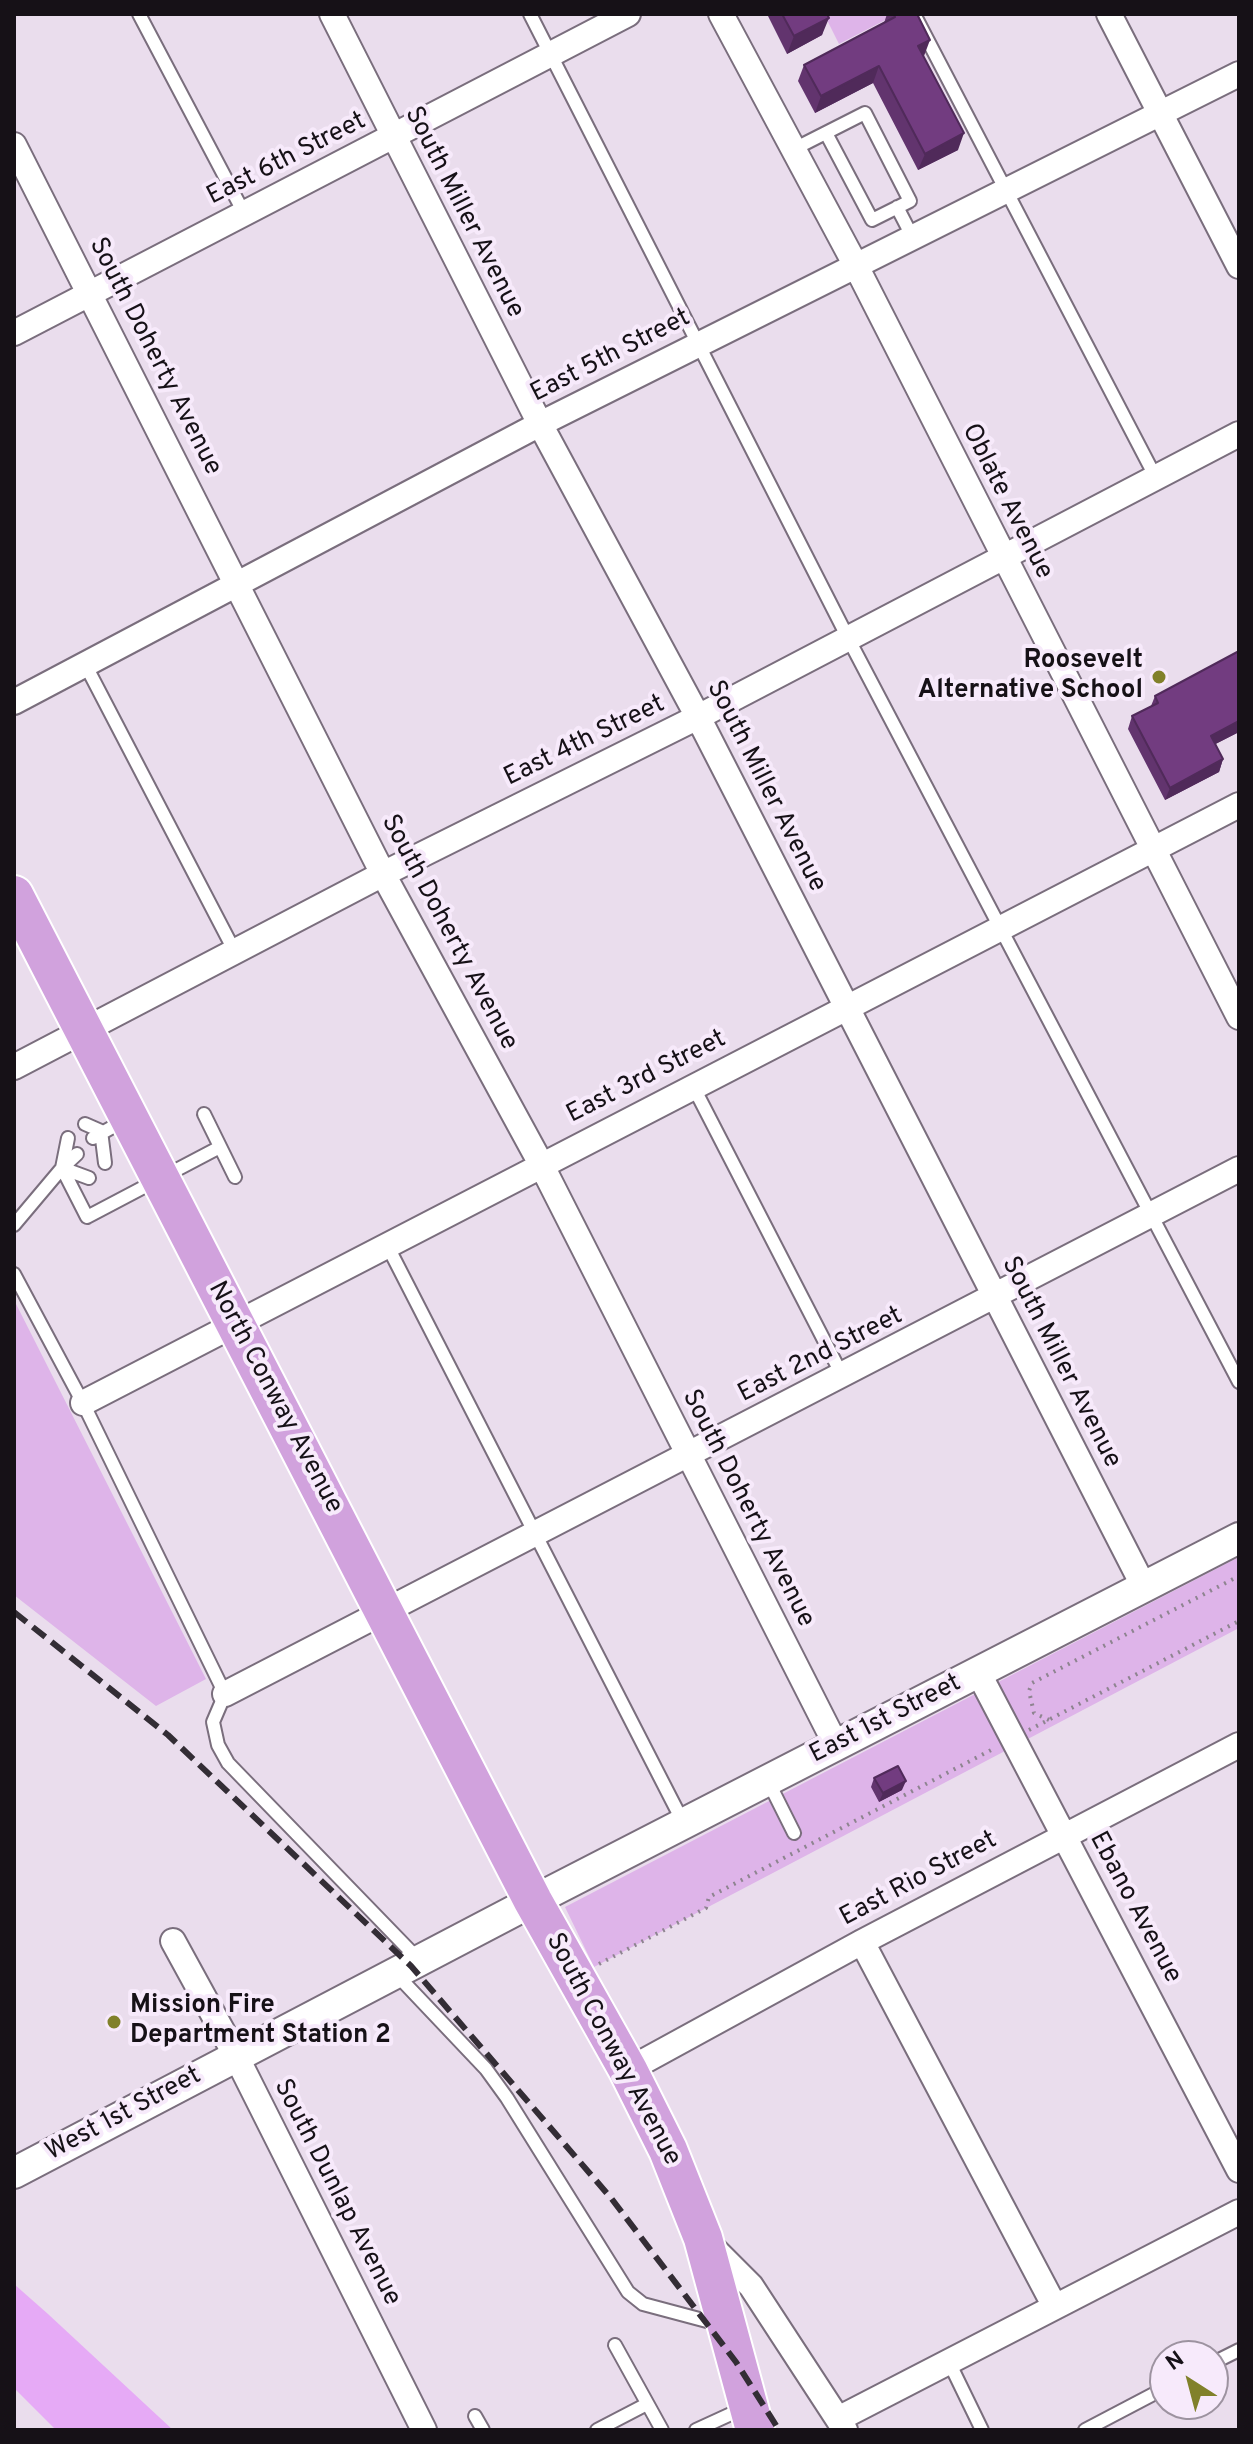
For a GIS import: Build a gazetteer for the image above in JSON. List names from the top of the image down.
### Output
{
  "streets": {
    "main road": ["North Conway Avenue", "South Conway Avenue"],
    "street": [
      "East 6th Street",
      "South Miller Avenue",
      "South Doherty Avenue",
      "East 5th Street",
      "Oblate Avenue",
      "East 4th Street",
      "East 3rd Street",
      "East 2nd Street",
      "East 1st Street",
      "East Rio Street",
      "Ebano Avenue",
      "West 1st Street",
      "South Dunlap Avenue"
    ]
  },
  "crossings": [
    ["East 6th Street", "South Miller Avenue"],
    ["East 6th Street", "South Doherty Avenue"],
    ["South Miller Avenue", "East 5th Street"],
    ["South Miller Avenue", "East 4th Street"],
    ["South Miller Avenue", "East 3rd Street"],
    ["South Miller Avenue", "East 2nd Street"],
    ["South Miller Avenue", "East 1st Street"],
    ["South Doherty Avenue", "East 5th Street"],
    ["South Doherty Avenue", "East 4th Street"],
    ["South Doherty Avenue", "East 3rd Street"],
    ["South Doherty Avenue", "East 2nd Street"],
    ["South Doherty Avenue", "East 1st Street"],
    ["East 5th Street", "Oblate Avenue"],
    ["Oblate Avenue", "East 4th Street"],
    ["Oblate Avenue", "East 3rd Street"],
    ["East 4th Street", "North Conway Avenue"],
    ["East 3rd Street", "North Conway Avenue"],
    ["East 2nd Street", "North Conway Avenue"],
    ["North Conway Avenue", "East 1st Street"],
    ["North Conway Avenue", "South Conway Avenue"],
    ["North Conway Avenue", "West 1st Street"],
    ["East 1st Street", "Ebano Avenue"],
    ["East 1st Street", "South Conway Avenue"],
    ["East 1st Street", "West 1st Street"],
    ["East Rio Street", "Ebano Avenue"],
    ["East Rio Street", "South Conway Avenue"],
    ["South Conway Avenue", "West 1st Street"],
    ["West 1st Street", "South Dunlap Avenue"]
  ],
  "places": ["Roosevelt Alternative School", "Mission Fire Department Station 2"],
  "north": "top left"
}
